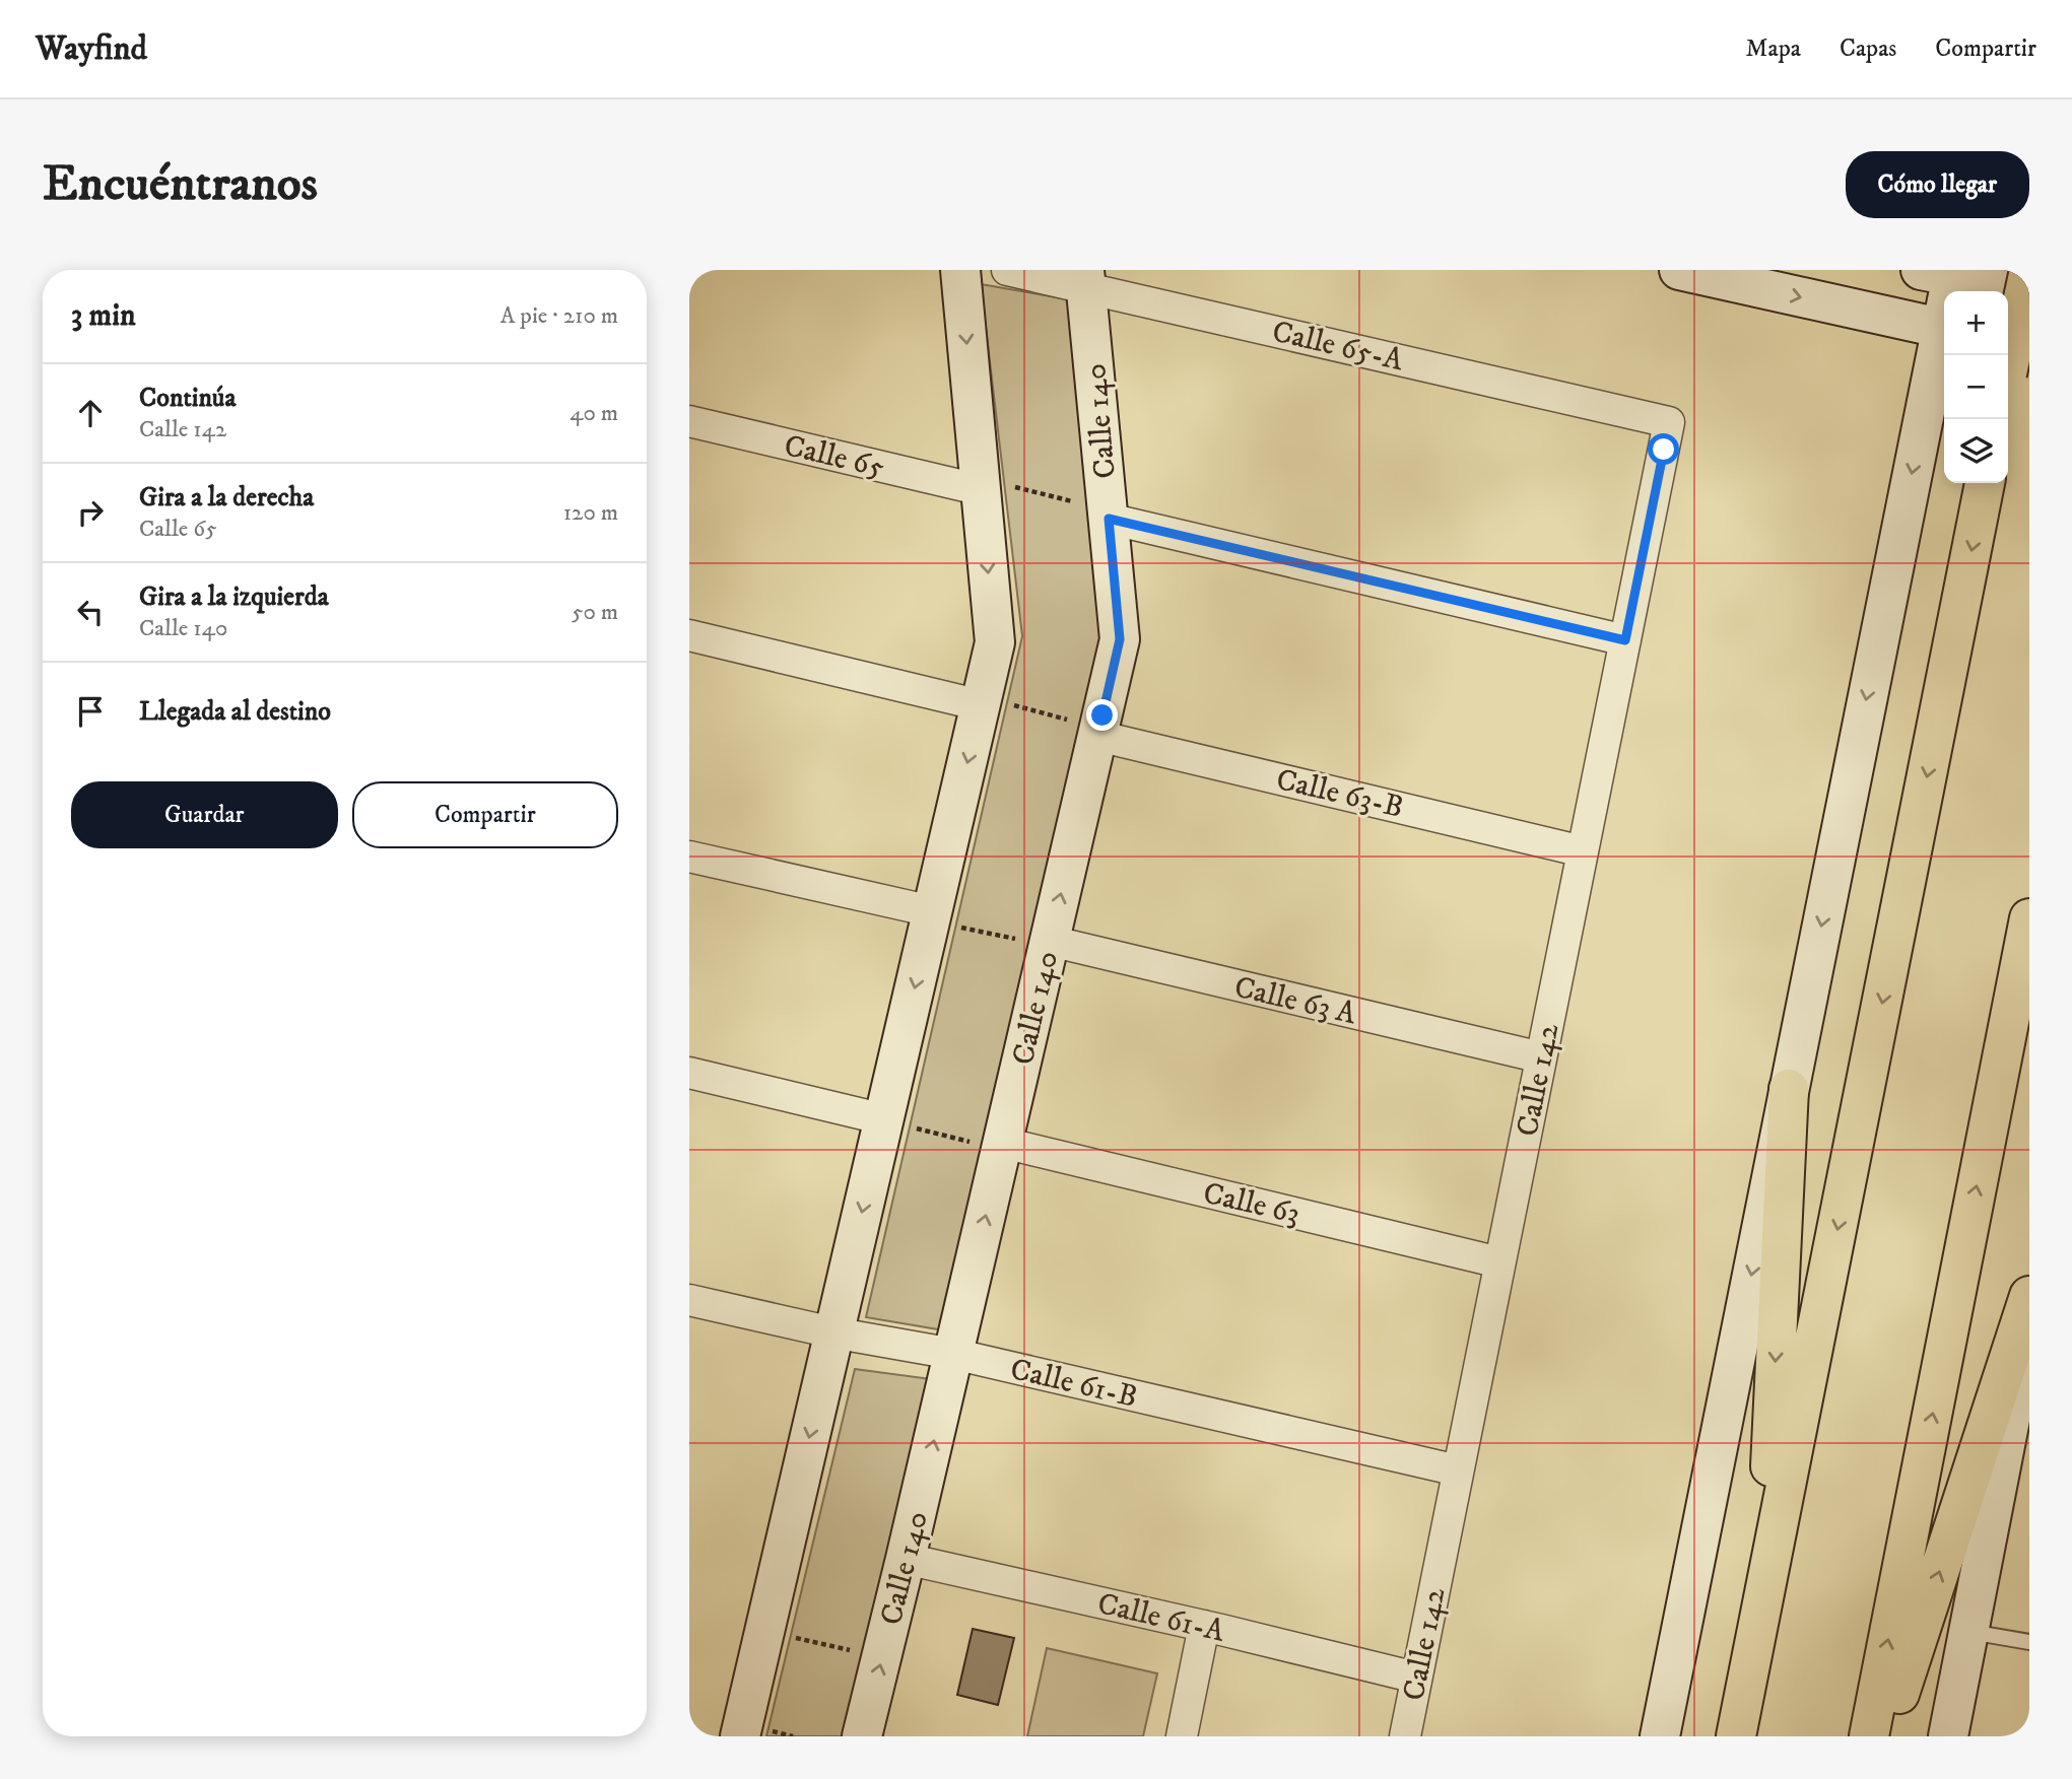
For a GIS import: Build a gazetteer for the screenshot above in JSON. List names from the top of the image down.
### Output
{
  "streets": {
    "street": [
      "Calle 65-A",
      "Calle 140",
      "Calle 65",
      "Calle 63-B",
      "Calle 63 A",
      "Calle 142",
      "Calle 63",
      "Calle 61-B",
      "Calle 61-A"
    ]
  },
  "crossings": [
    ["Calle 65-A", "Calle 140"],
    ["Calle 65-A", "Calle 142"],
    ["Calle 140", "Calle 63-B"],
    ["Calle 140", "Calle 63 A"],
    ["Calle 140", "Calle 63"],
    ["Calle 140", "Calle 61-B"],
    ["Calle 140", "Calle 61-A"],
    ["Calle 63-B", "Calle 142"],
    ["Calle 63 A", "Calle 142"],
    ["Calle 142", "Calle 63"],
    ["Calle 142", "Calle 61-B"],
    ["Calle 142", "Calle 61-A"]
  ],
  "page": {
    "header": "Wayfind",
    "nav": ["Mapa", "Capas", "Compartir"],
    "buttons": [
      "Cómo llegar",
      ["Guardar", "Compartir"]
    ],
    "title": "Encuéntranos",
    "heading": ["3 min", "A pie · 210 m"],
    "map_buttons": ["+", "−"],
    "list": [
      ["Continúa", "Calle 142", "40 m"],
      ["Gira a la derecha", "Calle 65", "120 m"],
      ["Gira a la izquierda", "Calle 140", "50 m"],
      "Llegada al destino"
    ]
  }
}
